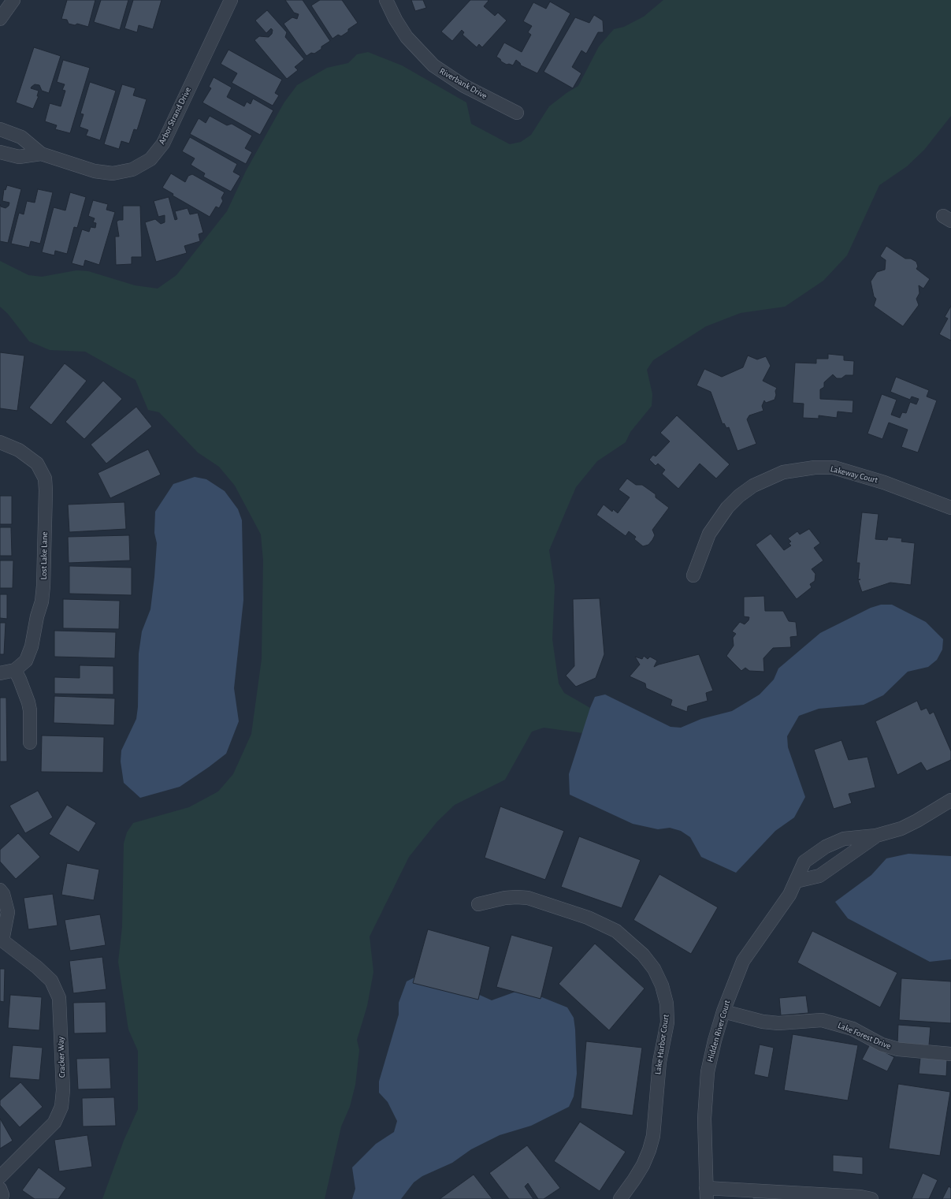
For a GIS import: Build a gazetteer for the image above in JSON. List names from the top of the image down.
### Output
{
  "streets": {
    "street": [
      "Riverbank Drive",
      "Arbor Strand Drive",
      "Lakeway Court",
      "Lost Lake Lane",
      "Hidden River Court",
      "Lake Forest Drive",
      "Lake Harbor Court",
      "Cracker Way"
    ]
  },
  "crossings": [
    ["Hidden River Court", "Lake Forest Drive"]
  ]
}
